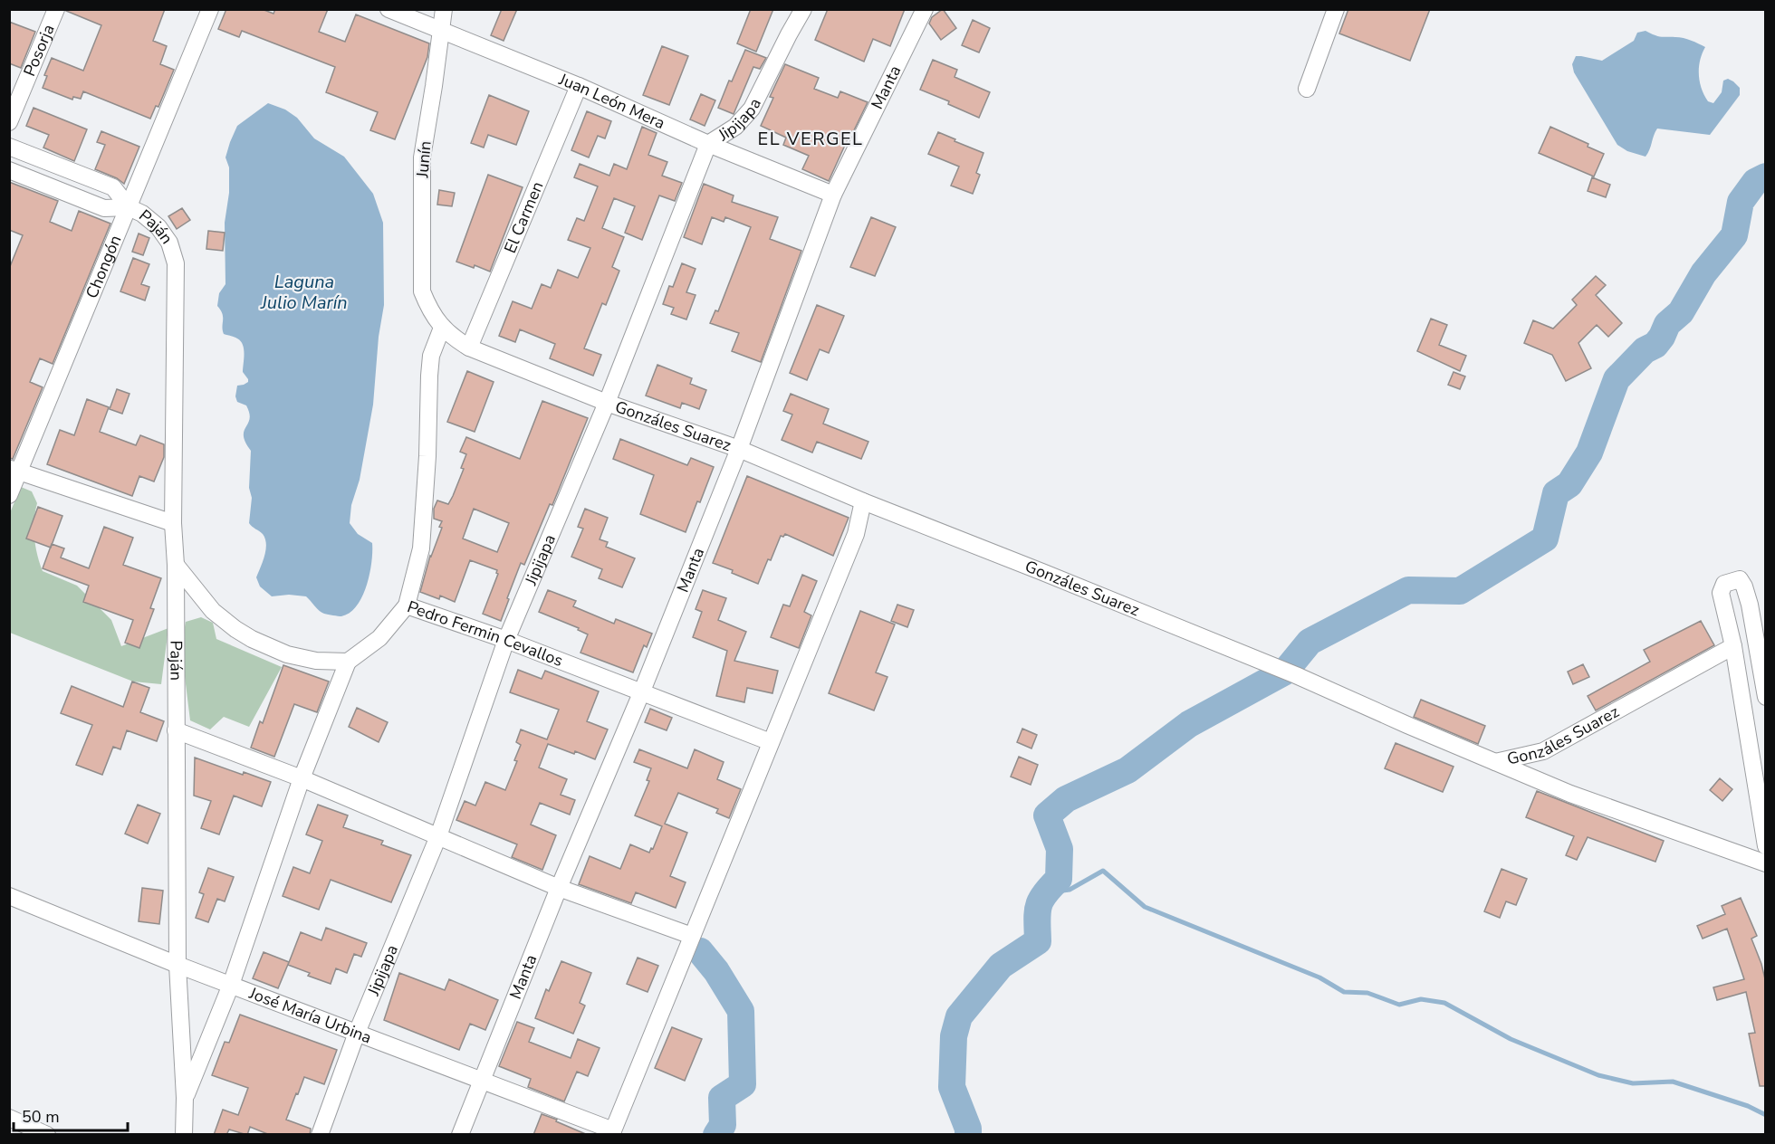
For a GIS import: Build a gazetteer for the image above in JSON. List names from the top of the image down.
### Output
{
  "streets": {
    "street": [
      "Posorja",
      "Manta",
      "Juan León Mera",
      "Jipijapa",
      "Junín",
      "El Carmen",
      "Paján",
      "Chongón",
      "Gonzáles Suarez",
      "Pedro Fermin Cevallos",
      "José María Urbina"
    ]
  },
  "crossings": [
    ["Manta", "Juan León Mera"],
    ["Manta", "Gonzáles Suarez"],
    ["Manta", "Pedro Fermin Cevallos"],
    ["Manta", "José María Urbina"],
    ["Juan León Mera", "Jipijapa"],
    ["Juan León Mera", "Junín"],
    ["Juan León Mera", "El Carmen"],
    ["Jipijapa", "Gonzáles Suarez"],
    ["Jipijapa", "Pedro Fermin Cevallos"],
    ["Jipijapa", "José María Urbina"],
    ["Junín", "Gonzáles Suarez"],
    ["El Carmen", "Gonzáles Suarez"],
    ["Paján", "Chongón"],
    ["Paján", "José María Urbina"]
  ],
  "districts": ["EL VERGEL"],
  "water": ["Laguna Julio Marín"],
  "scale_bar": "50 m"
}
